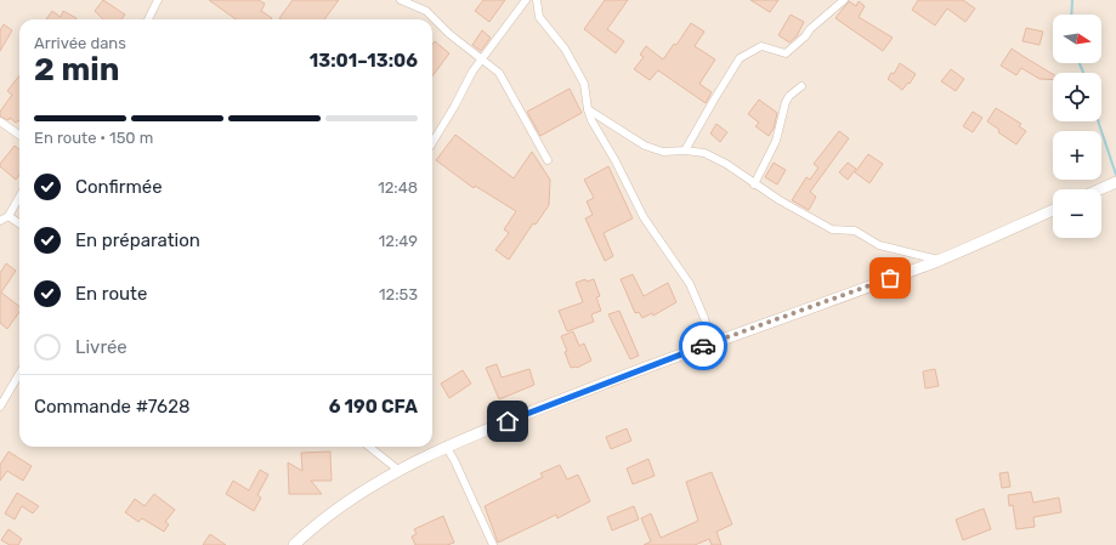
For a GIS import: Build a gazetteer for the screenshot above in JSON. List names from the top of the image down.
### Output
{
  "north": "right",
  "page": {
    "map_buttons": ["+", "−"],
    "heading": ["2 min", "Arrivée dans", "13:01–13:06"],
    "panel": ["Commande #7628", "6 190 CFA"],
    "bar": "En route · 150 m",
    "list": [
      ["Confirmée", "12:48"],
      ["En préparation", "12:49"],
      ["En route", "12:53"],
      "Livrée"
    ]
  }
}
